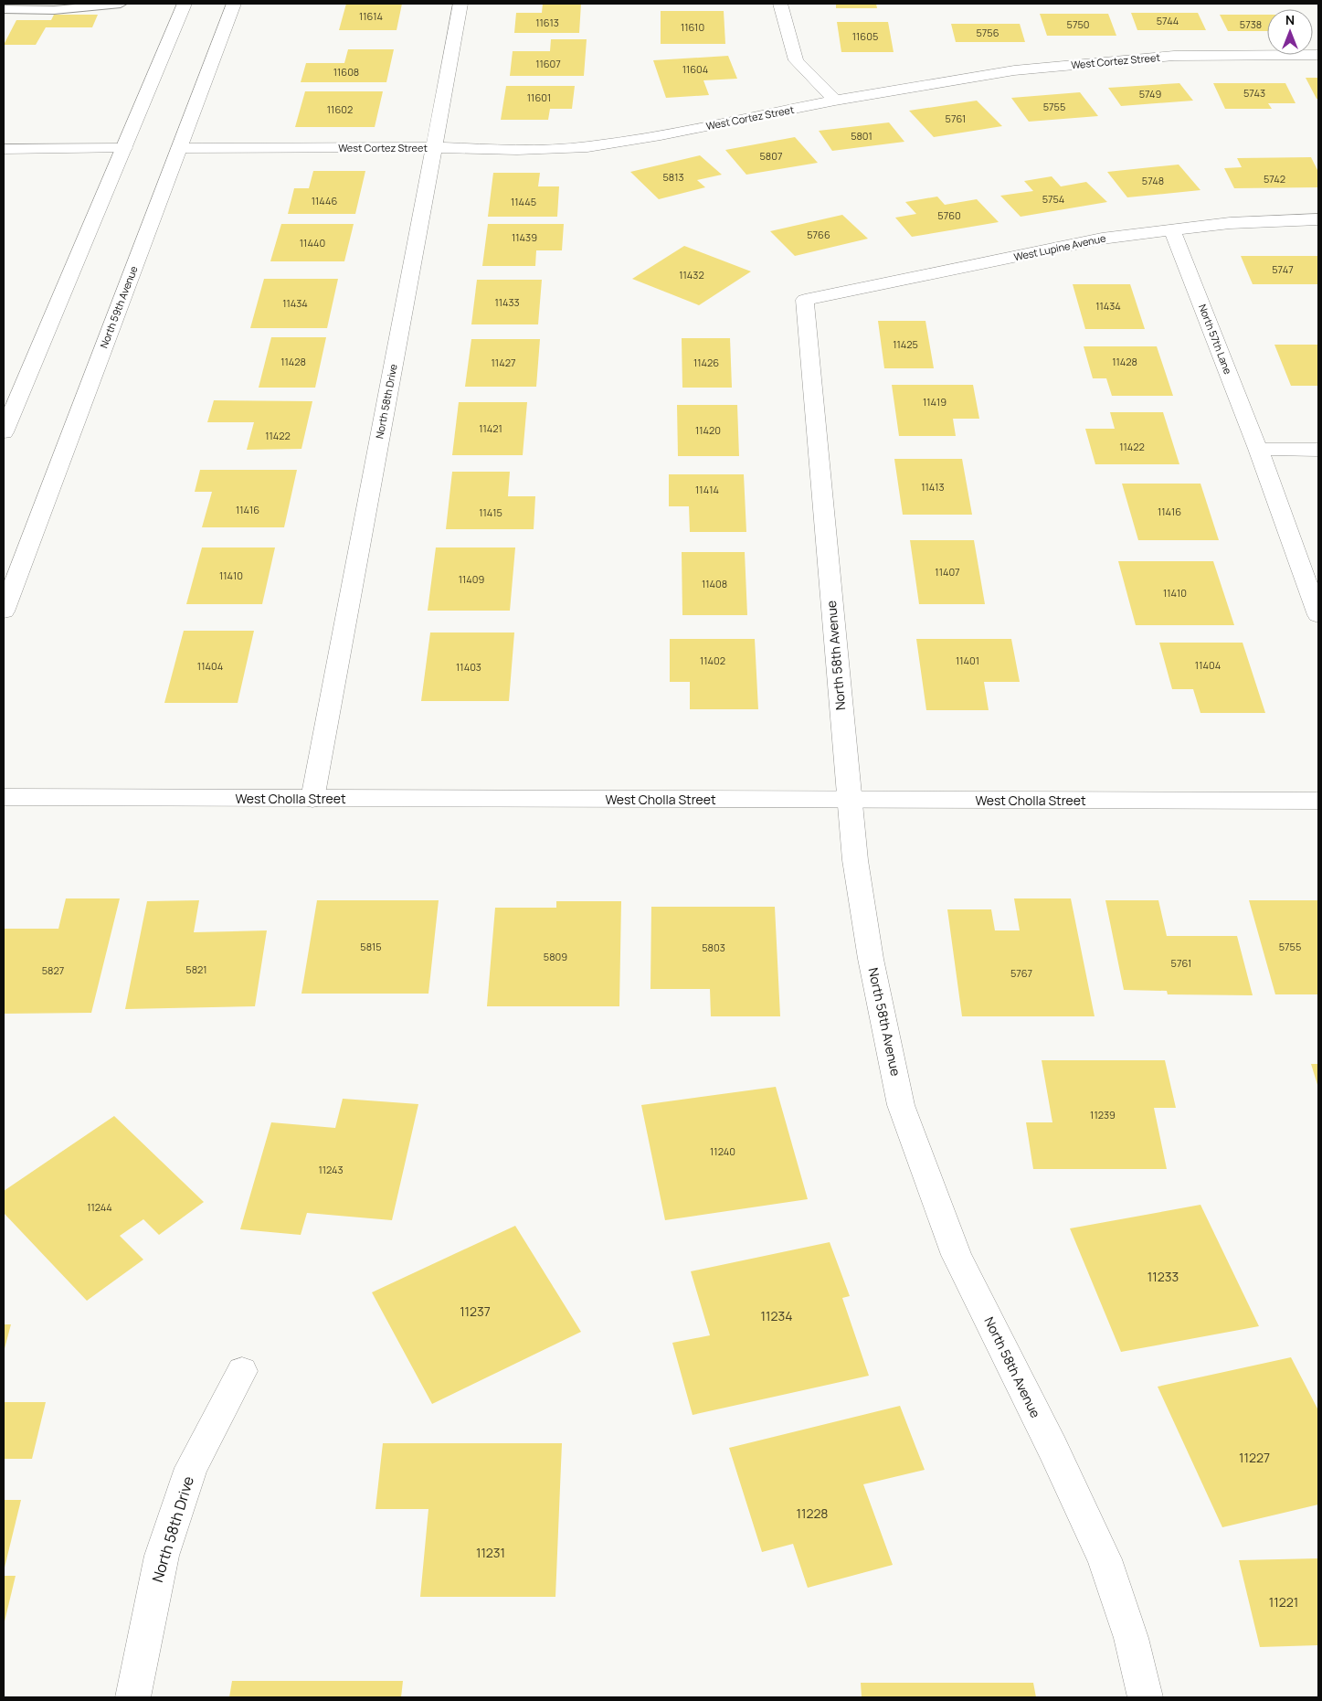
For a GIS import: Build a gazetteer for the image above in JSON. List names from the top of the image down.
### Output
{
  "streets": {
    "street": [
      "West Cortez Street",
      "West Lupine Avenue",
      "North 59th Avenue",
      "North 57th Lane",
      "North 58th Drive",
      "North 58th Avenue",
      "West Cholla Street"
    ]
  },
  "crossings": [
    ["West Cortez Street", "North 59th Avenue"],
    ["West Cortez Street", "North 58th Drive"],
    ["West Lupine Avenue", "North 57th Lane"],
    ["West Lupine Avenue", "North 58th Avenue"],
    ["North 58th Drive", "West Cholla Street"],
    ["North 58th Avenue", "West Cholla Street"]
  ],
  "house_numbers": [
    "11614",
    "5744",
    "11613",
    "5750",
    "5738",
    "11610",
    "5756",
    "11605",
    "11607",
    "11604",
    "11608",
    "5743",
    "5749",
    "11601",
    "5755",
    "11602",
    "5761",
    "5801",
    "5807",
    "5813",
    "5742",
    "5748",
    "5754",
    "11446",
    "11445",
    "5760",
    "5766",
    "11439",
    "11440",
    "5747",
    "11432",
    "11433",
    "11434",
    "11434",
    "11425",
    "11428",
    "11428",
    "11427",
    "11426",
    "11419",
    "11421",
    "11420",
    "11422",
    "11422",
    "11413",
    "11414",
    "11416",
    "11416",
    "11415",
    "11407",
    "11410",
    "11409",
    "11408",
    "11410",
    "11402",
    "11401",
    "11404",
    "11404",
    "11403",
    "5815",
    "5755",
    "5803",
    "5809",
    "5761",
    "5821",
    "5827",
    "5767",
    "11239",
    "11240",
    "11243",
    "11244",
    "11233",
    "11237",
    "11234",
    "11227",
    "11228",
    "11231",
    "11221"
  ],
  "north": "top"
}
